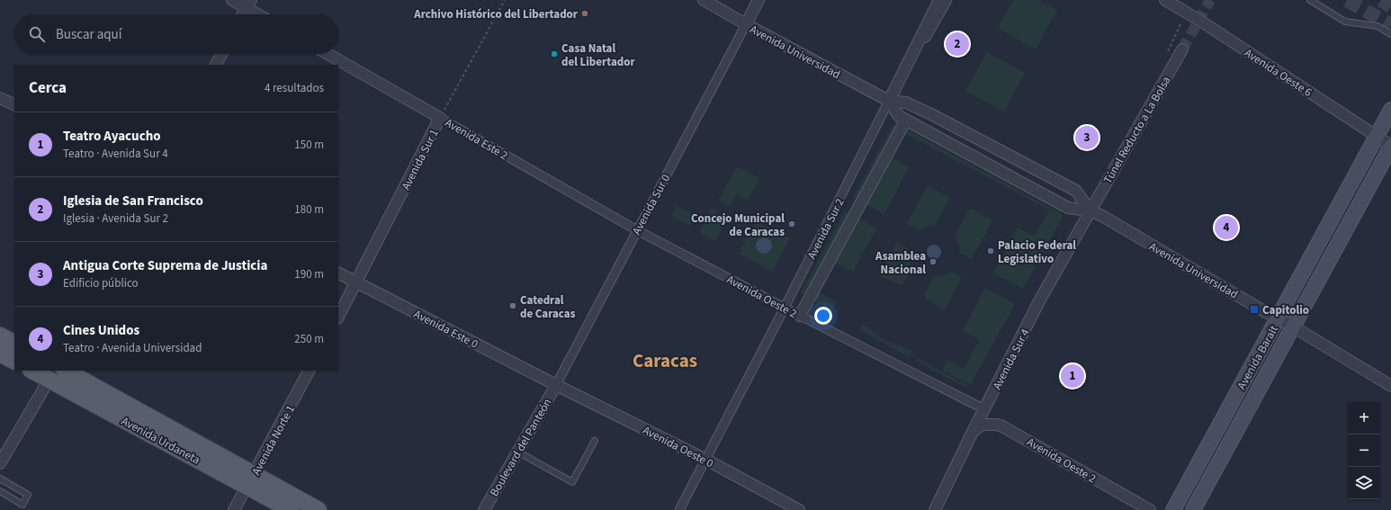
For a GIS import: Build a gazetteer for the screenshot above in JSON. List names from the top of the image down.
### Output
{
  "streets": {
    "main road": ["Avenida Baralt", "Avenida Urdaneta"],
    "street": [
      "Avenida Universidad",
      "Avenida Oeste 6",
      "Túnel Reducto a La Bolsa",
      "Avenida Este 2",
      "Avenida Sur 1",
      "Avenida Sur 0",
      "Avenida Sur 2",
      "Avenida Oeste 2",
      "Avenida Este 0",
      "Avenida Sur 4",
      "Avenida Norte 1",
      "Avenida Oeste 0",
      "Boulevard del Panteón"
    ]
  },
  "crossings": [
    ["Avenida Universidad", "Túnel Reducto a La Bolsa"],
    ["Avenida Universidad", "Avenida Sur 0"],
    ["Avenida Universidad", "Avenida Sur 2"],
    ["Avenida Universidad", "Avenida Baralt"],
    ["Avenida Universidad", "Avenida Sur 4"],
    ["Avenida Oeste 6", "Avenida Baralt"],
    ["Túnel Reducto a La Bolsa", "Avenida Sur 4"],
    ["Avenida Este 2", "Avenida Sur 1"],
    ["Avenida Este 2", "Avenida Sur 0"],
    ["Avenida Este 2", "Avenida Oeste 2"],
    ["Avenida Sur 1", "Avenida Este 0"],
    ["Avenida Sur 0", "Avenida Oeste 2"],
    ["Avenida Sur 0", "Avenida Este 0"],
    ["Avenida Sur 0", "Avenida Oeste 0"],
    ["Avenida Sur 0", "Boulevard del Panteón"],
    ["Avenida Sur 2", "Avenida Oeste 2"],
    ["Avenida Sur 2", "Avenida Oeste 0"],
    ["Avenida Oeste 2", "Avenida Sur 4"],
    ["Avenida Este 0", "Avenida Oeste 0"],
    ["Avenida Este 0", "Boulevard del Panteón"],
    ["Avenida Urdaneta", "Avenida Norte 1"],
    ["Avenida Oeste 0", "Boulevard del Panteón"]
  ],
  "districts": ["Caracas"],
  "places": {
    "other": [
      "Archivo Histórico del Libertador",
      "Casa Natal del Libertador",
      "Concejo Municipal de Caracas",
      "Palacio Federal Legislativo",
      "Asamblea Nacional",
      "Catedral de Caracas"
    ],
    "transit": ["Capitolio"]
  },
  "page": {
    "search": "Buscar aquí",
    "pins": [
      "2",
      "3",
      "4",
      "1"
    ],
    "heading": ["Cerca", "4 resultados"],
    "list": [
      {
        "mark": "1",
        "name": "Teatro Ayacucho",
        "note": "Teatro · Avenida Sur 4",
        "value": "150 m"
      },
      {
        "mark": "2",
        "name": "Iglesia de San Francisco",
        "note": "Iglesia · Avenida Sur 2",
        "value": "180 m"
      },
      {
        "mark": "3",
        "name": "Antigua Corte Suprema de Justicia",
        "note": "Edificio público",
        "value": "190 m"
      },
      {
        "mark": "4",
        "name": "Cines Unidos",
        "note": "Teatro · Avenida Universidad",
        "value": "250 m"
      }
    ],
    "map_buttons": ["+", "−"]
  }
}
